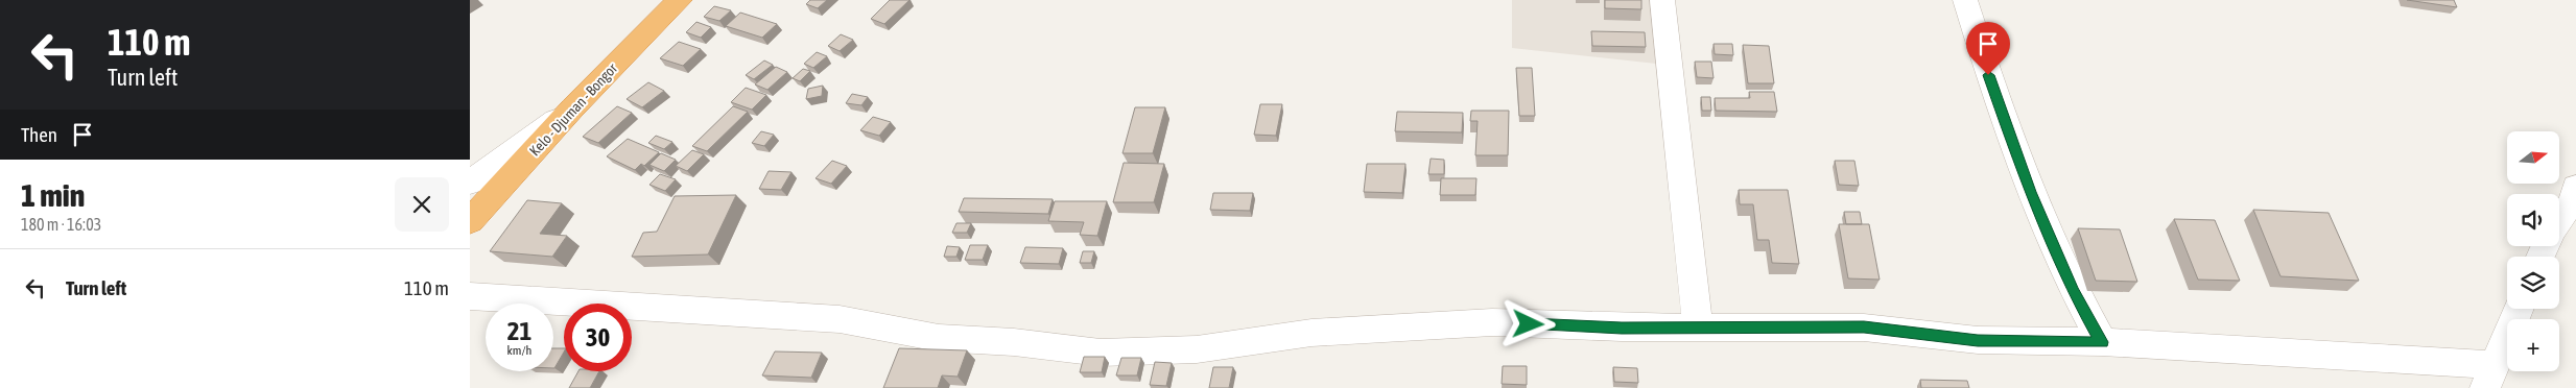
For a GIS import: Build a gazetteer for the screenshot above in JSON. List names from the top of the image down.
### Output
{
  "streets": {
    "highway": ["Kelo - Djuman - Bongor"]
  },
  "north": "right",
  "page": {
    "turn": ["110 m", "Turn left"],
    "then": "Then",
    "map_buttons": "+",
    "heading": ["1 min", "180 m · 16:03"],
    "list": [
      {
        "name": "Turn left",
        "value": "110 m"
      }
    ],
    "speed": "21 km/h",
    "limit": "30"
  }
}
